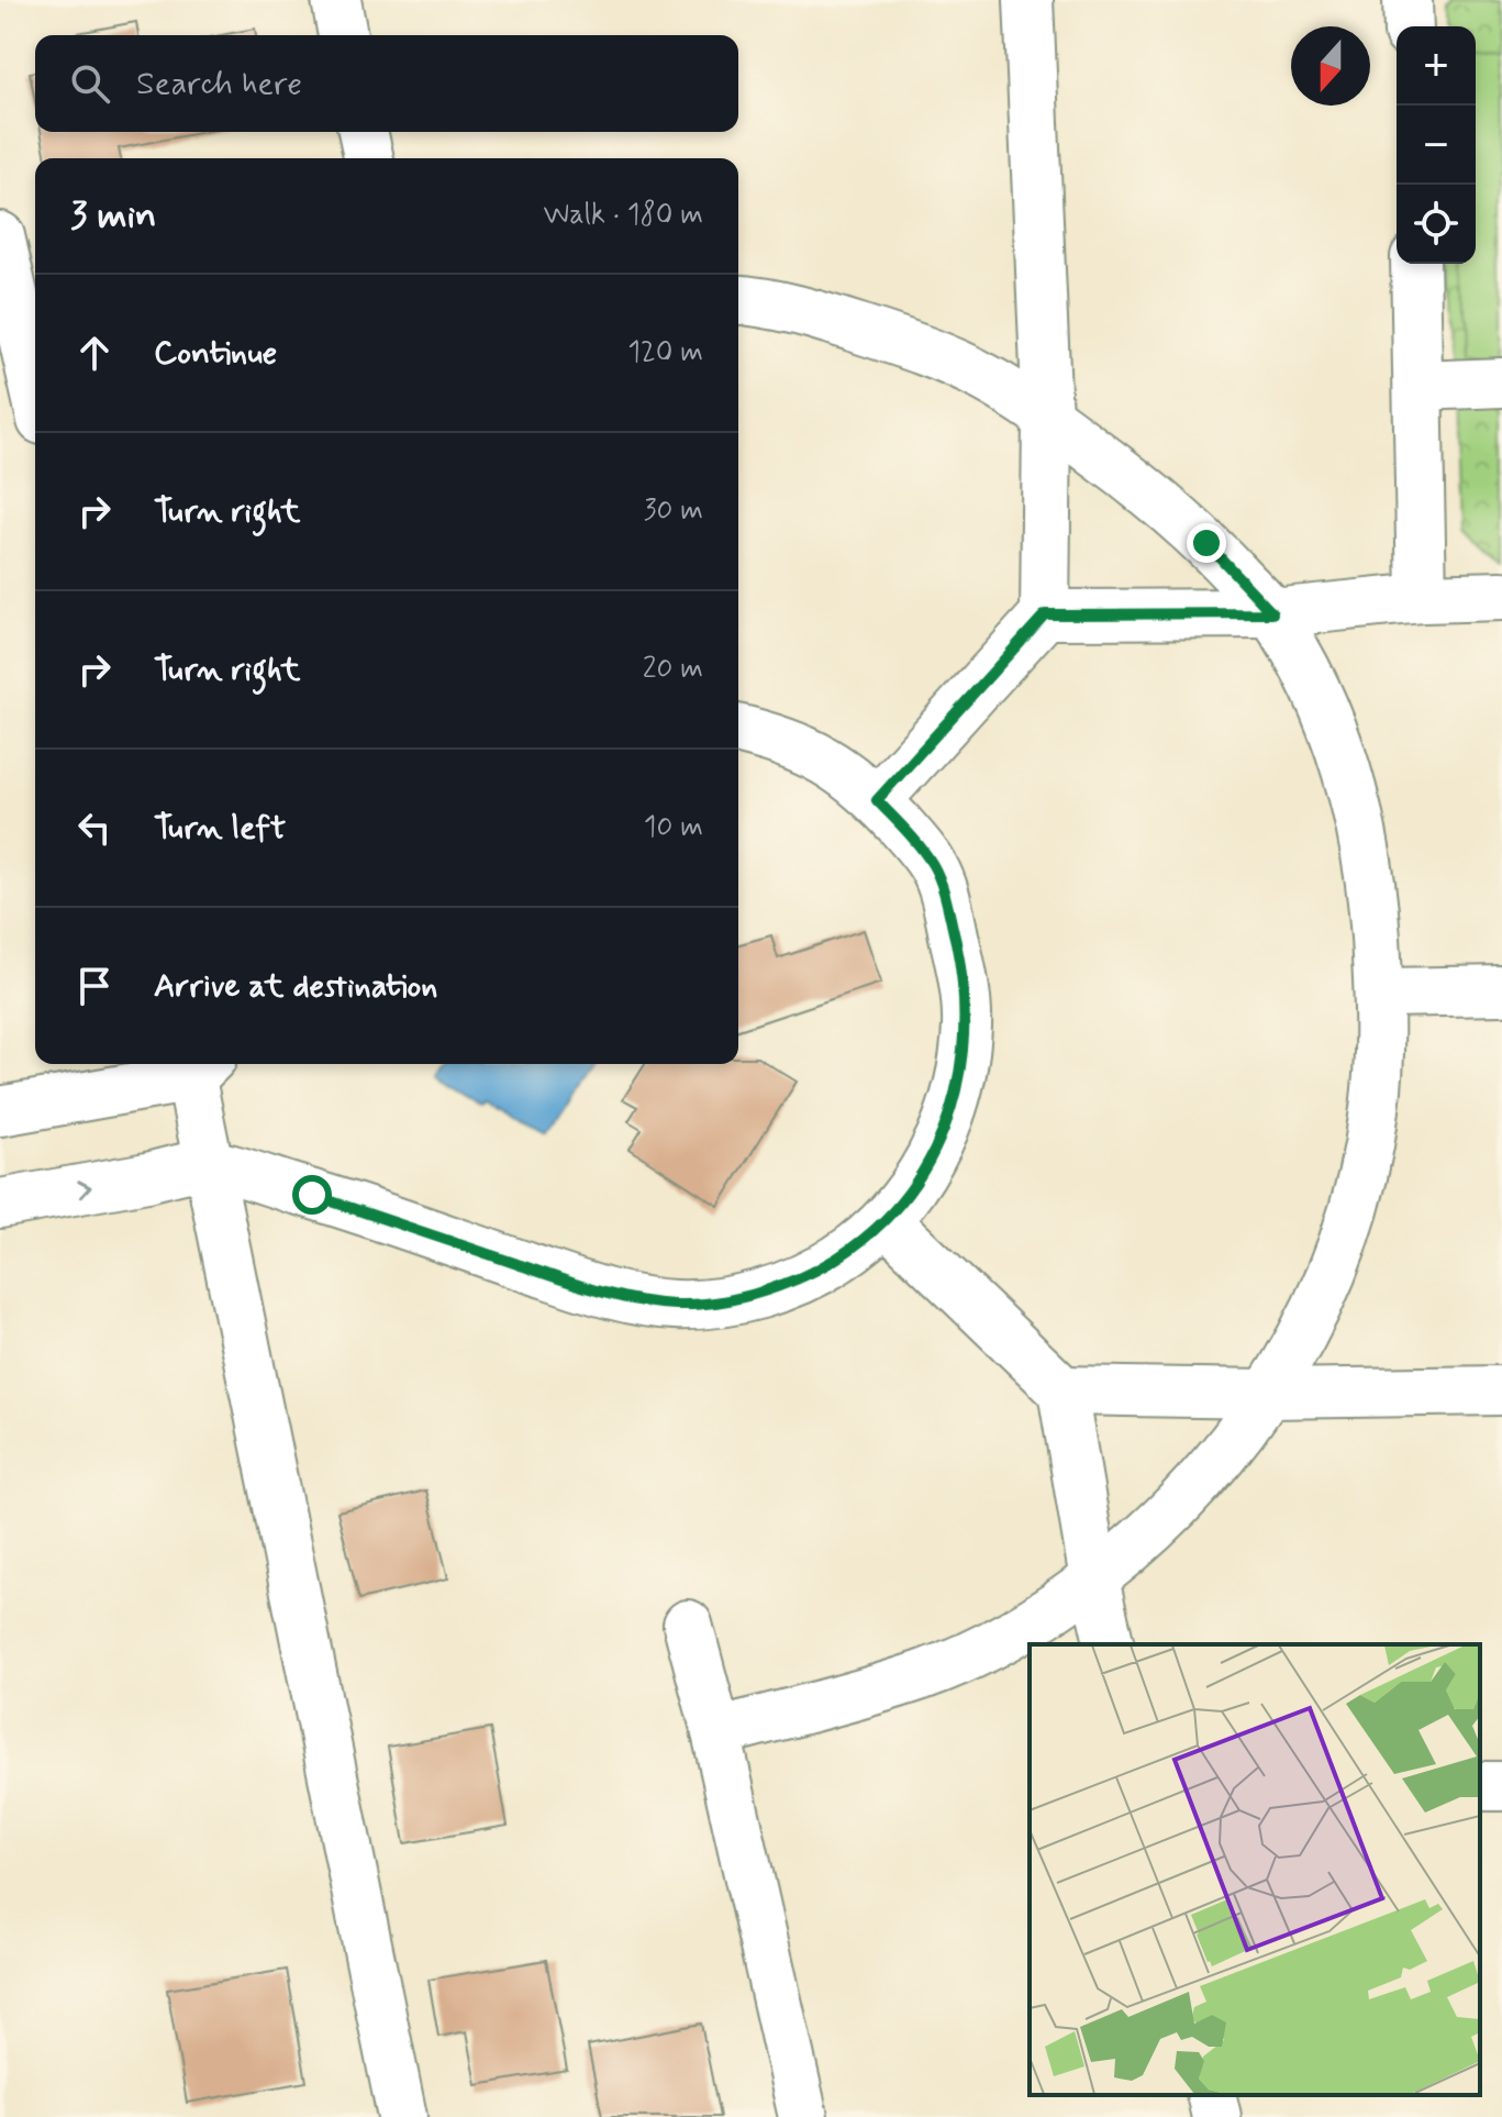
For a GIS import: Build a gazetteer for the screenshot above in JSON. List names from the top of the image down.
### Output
{
  "north": "bottom",
  "page": {
    "map_buttons": ["+", "−"],
    "search": "Search here",
    "heading": ["3 min", "Walk · 180 m"],
    "list": [
      ["Continue", "120 m"],
      ["Turn right", "30 m"],
      ["Turn right", "20 m"],
      ["Turn left", "10 m"],
      "Arrive at destination"
    ]
  }
}
